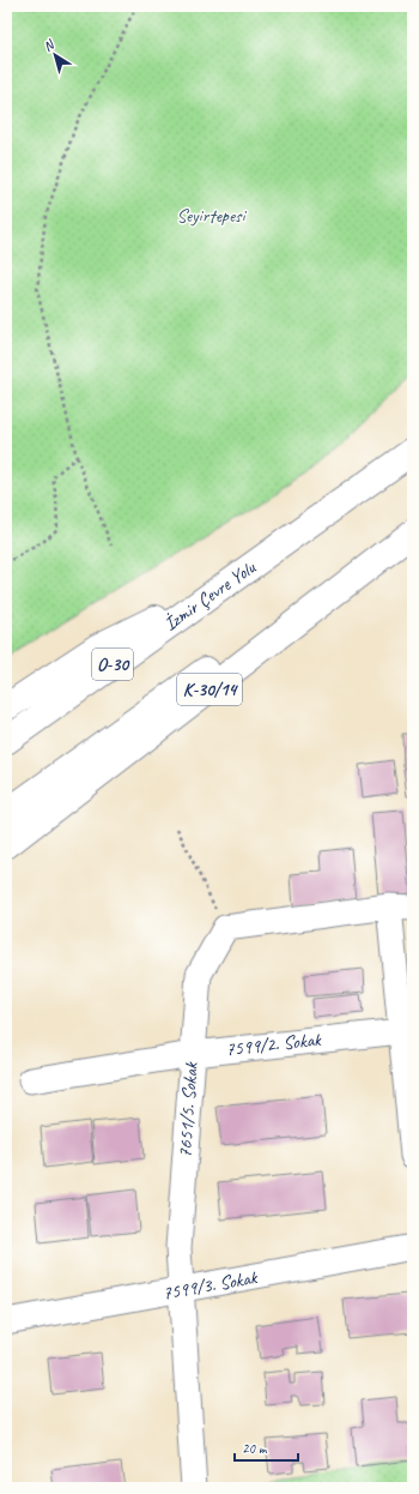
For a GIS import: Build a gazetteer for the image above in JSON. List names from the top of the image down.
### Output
{
  "streets": {
    "highway": ["İzmir Çevre Yolu", "O-30", "K-30/14"],
    "street": ["7599/2. Sokak", "7651/5. Sokak", "7599/3. Sokak"]
  },
  "crossings": [
    ["7599/2. Sokak", "7651/5. Sokak"],
    ["7651/5. Sokak", "7599/3. Sokak"]
  ],
  "parks": ["Seyirtepesi"],
  "scale_bar": "20 m",
  "north": "top left"
}
